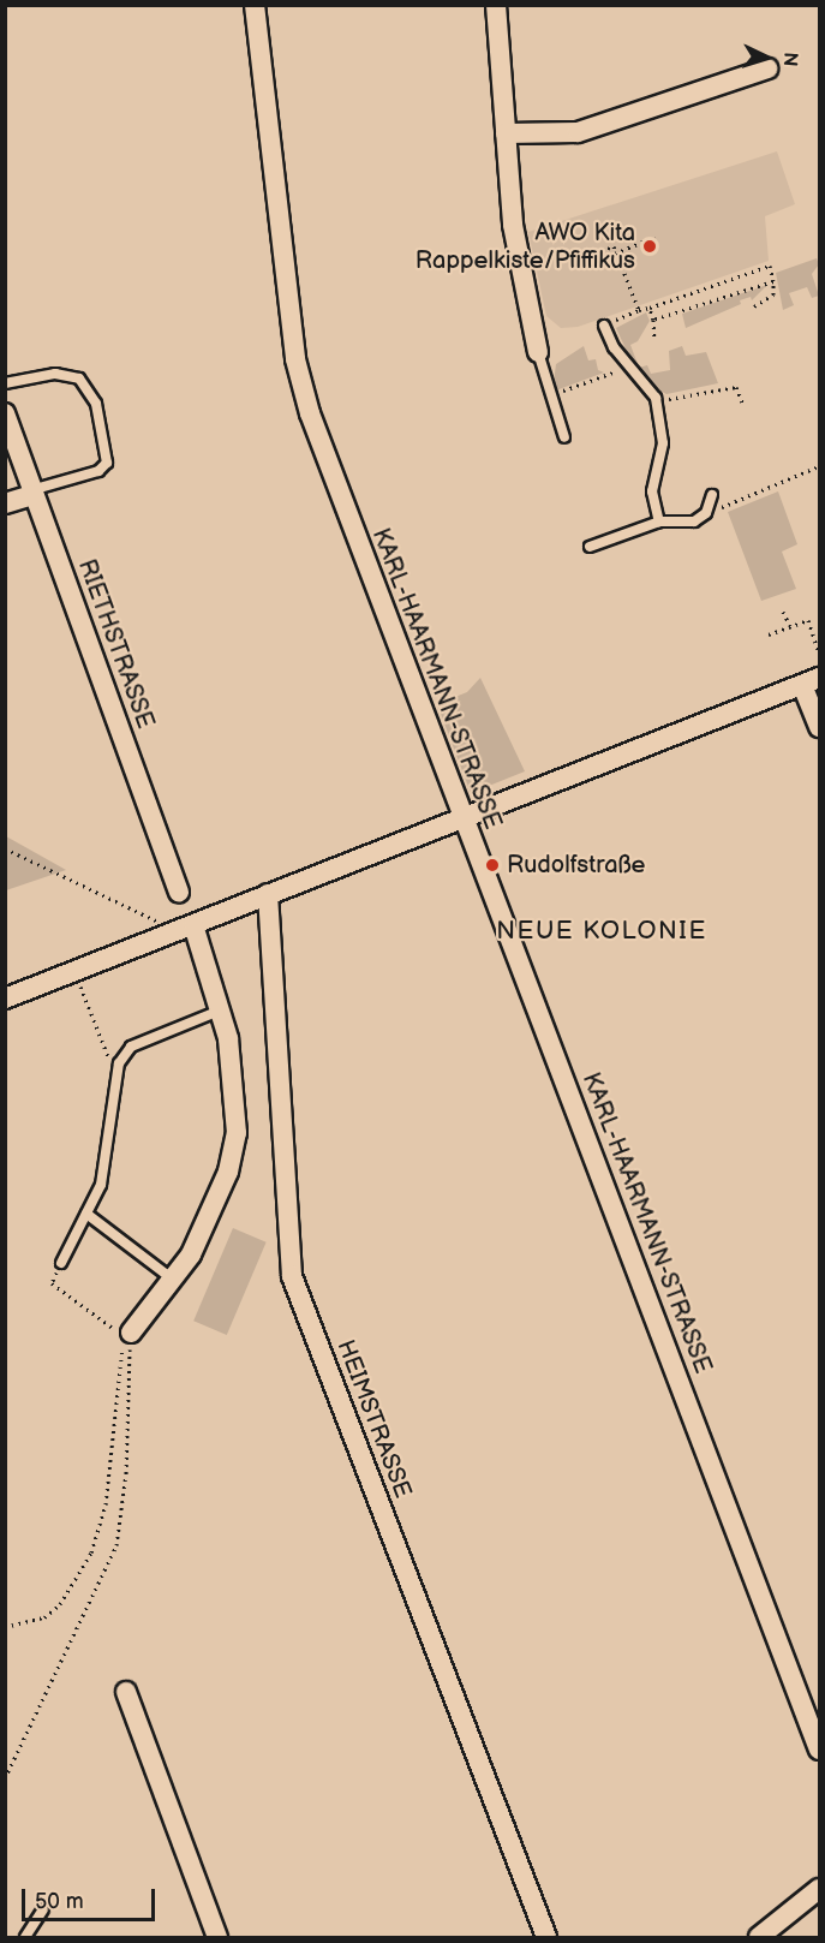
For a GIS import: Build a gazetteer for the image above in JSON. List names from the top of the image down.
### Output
{
  "streets": {
    "street": ["RIETHSTRASSE", "KARL-HAARMANN-STRASSE", "HEIMSTRASSE"]
  },
  "districts": ["NEUE KOLONIE"],
  "places": ["AWO Kita Rappelkiste/Pfiffikus", "Rudolfstraße"],
  "scale_bar": "50 m",
  "north": "right"
}
